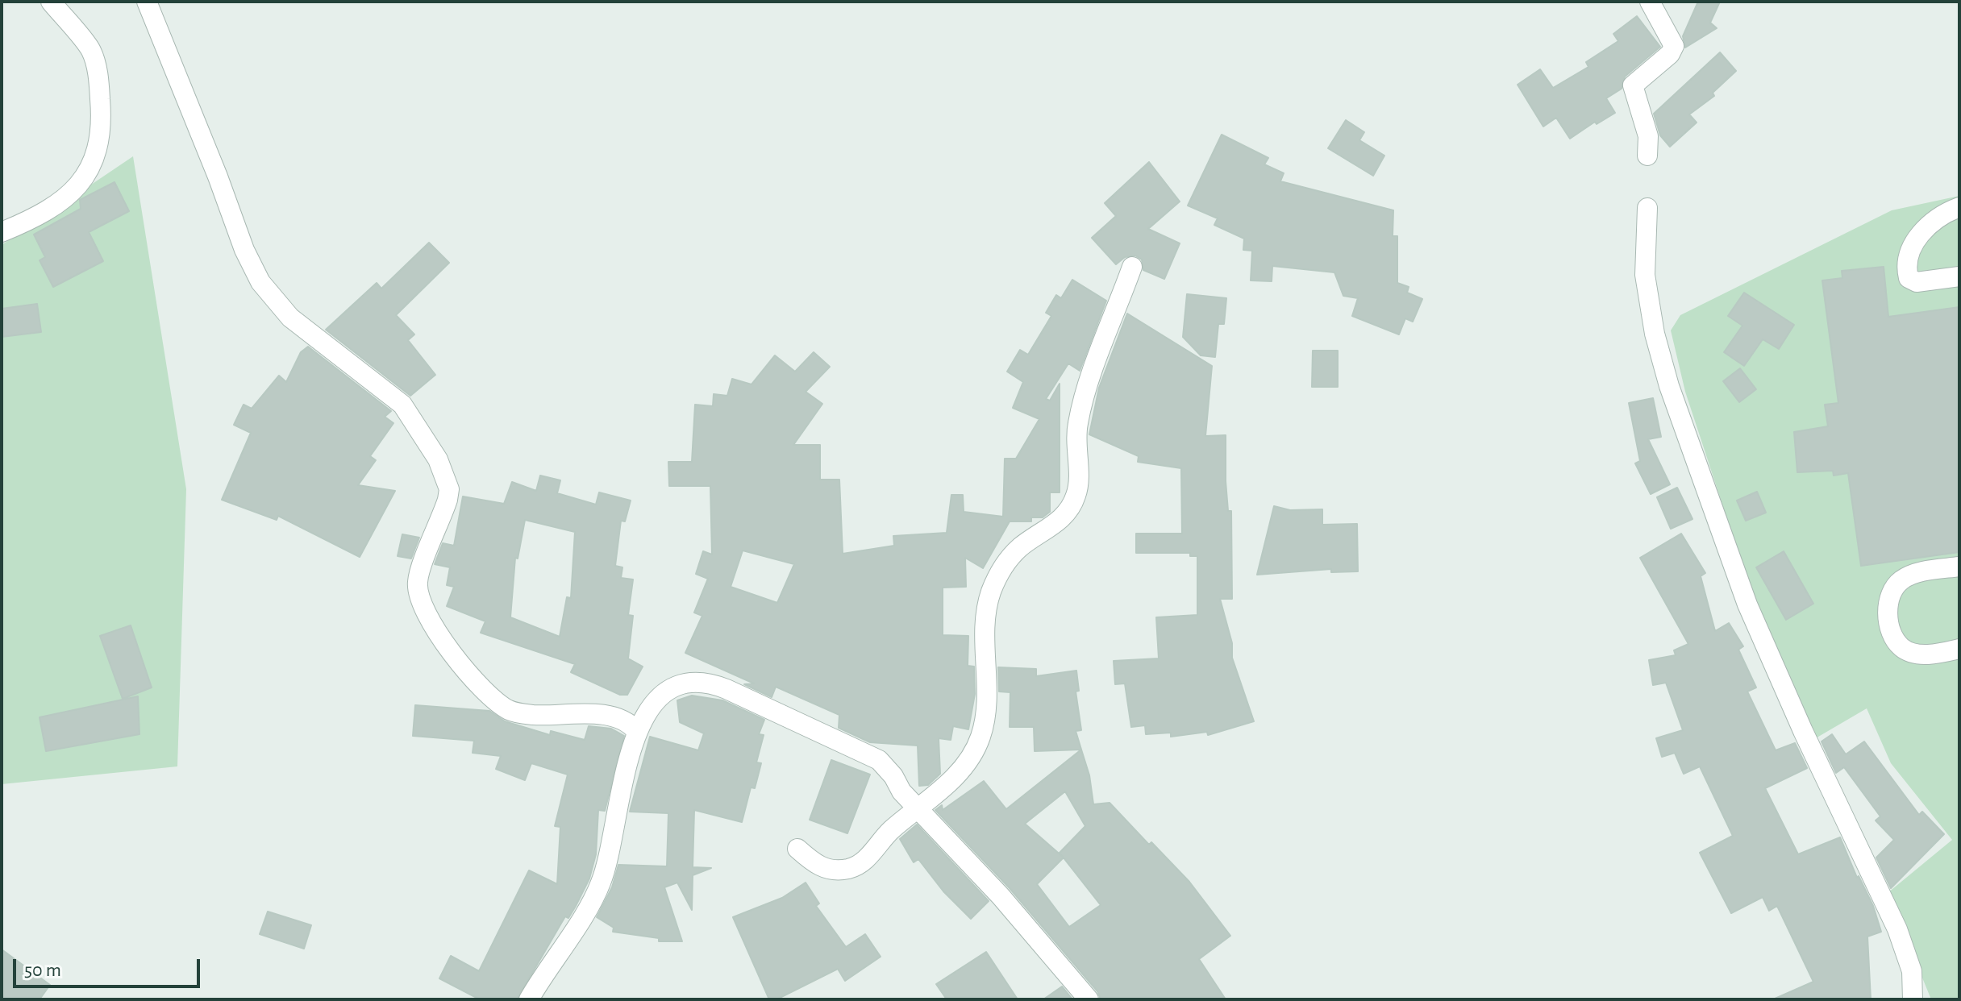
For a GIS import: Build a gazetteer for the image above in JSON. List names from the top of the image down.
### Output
{
  "scale_bar": "50 m"
}
